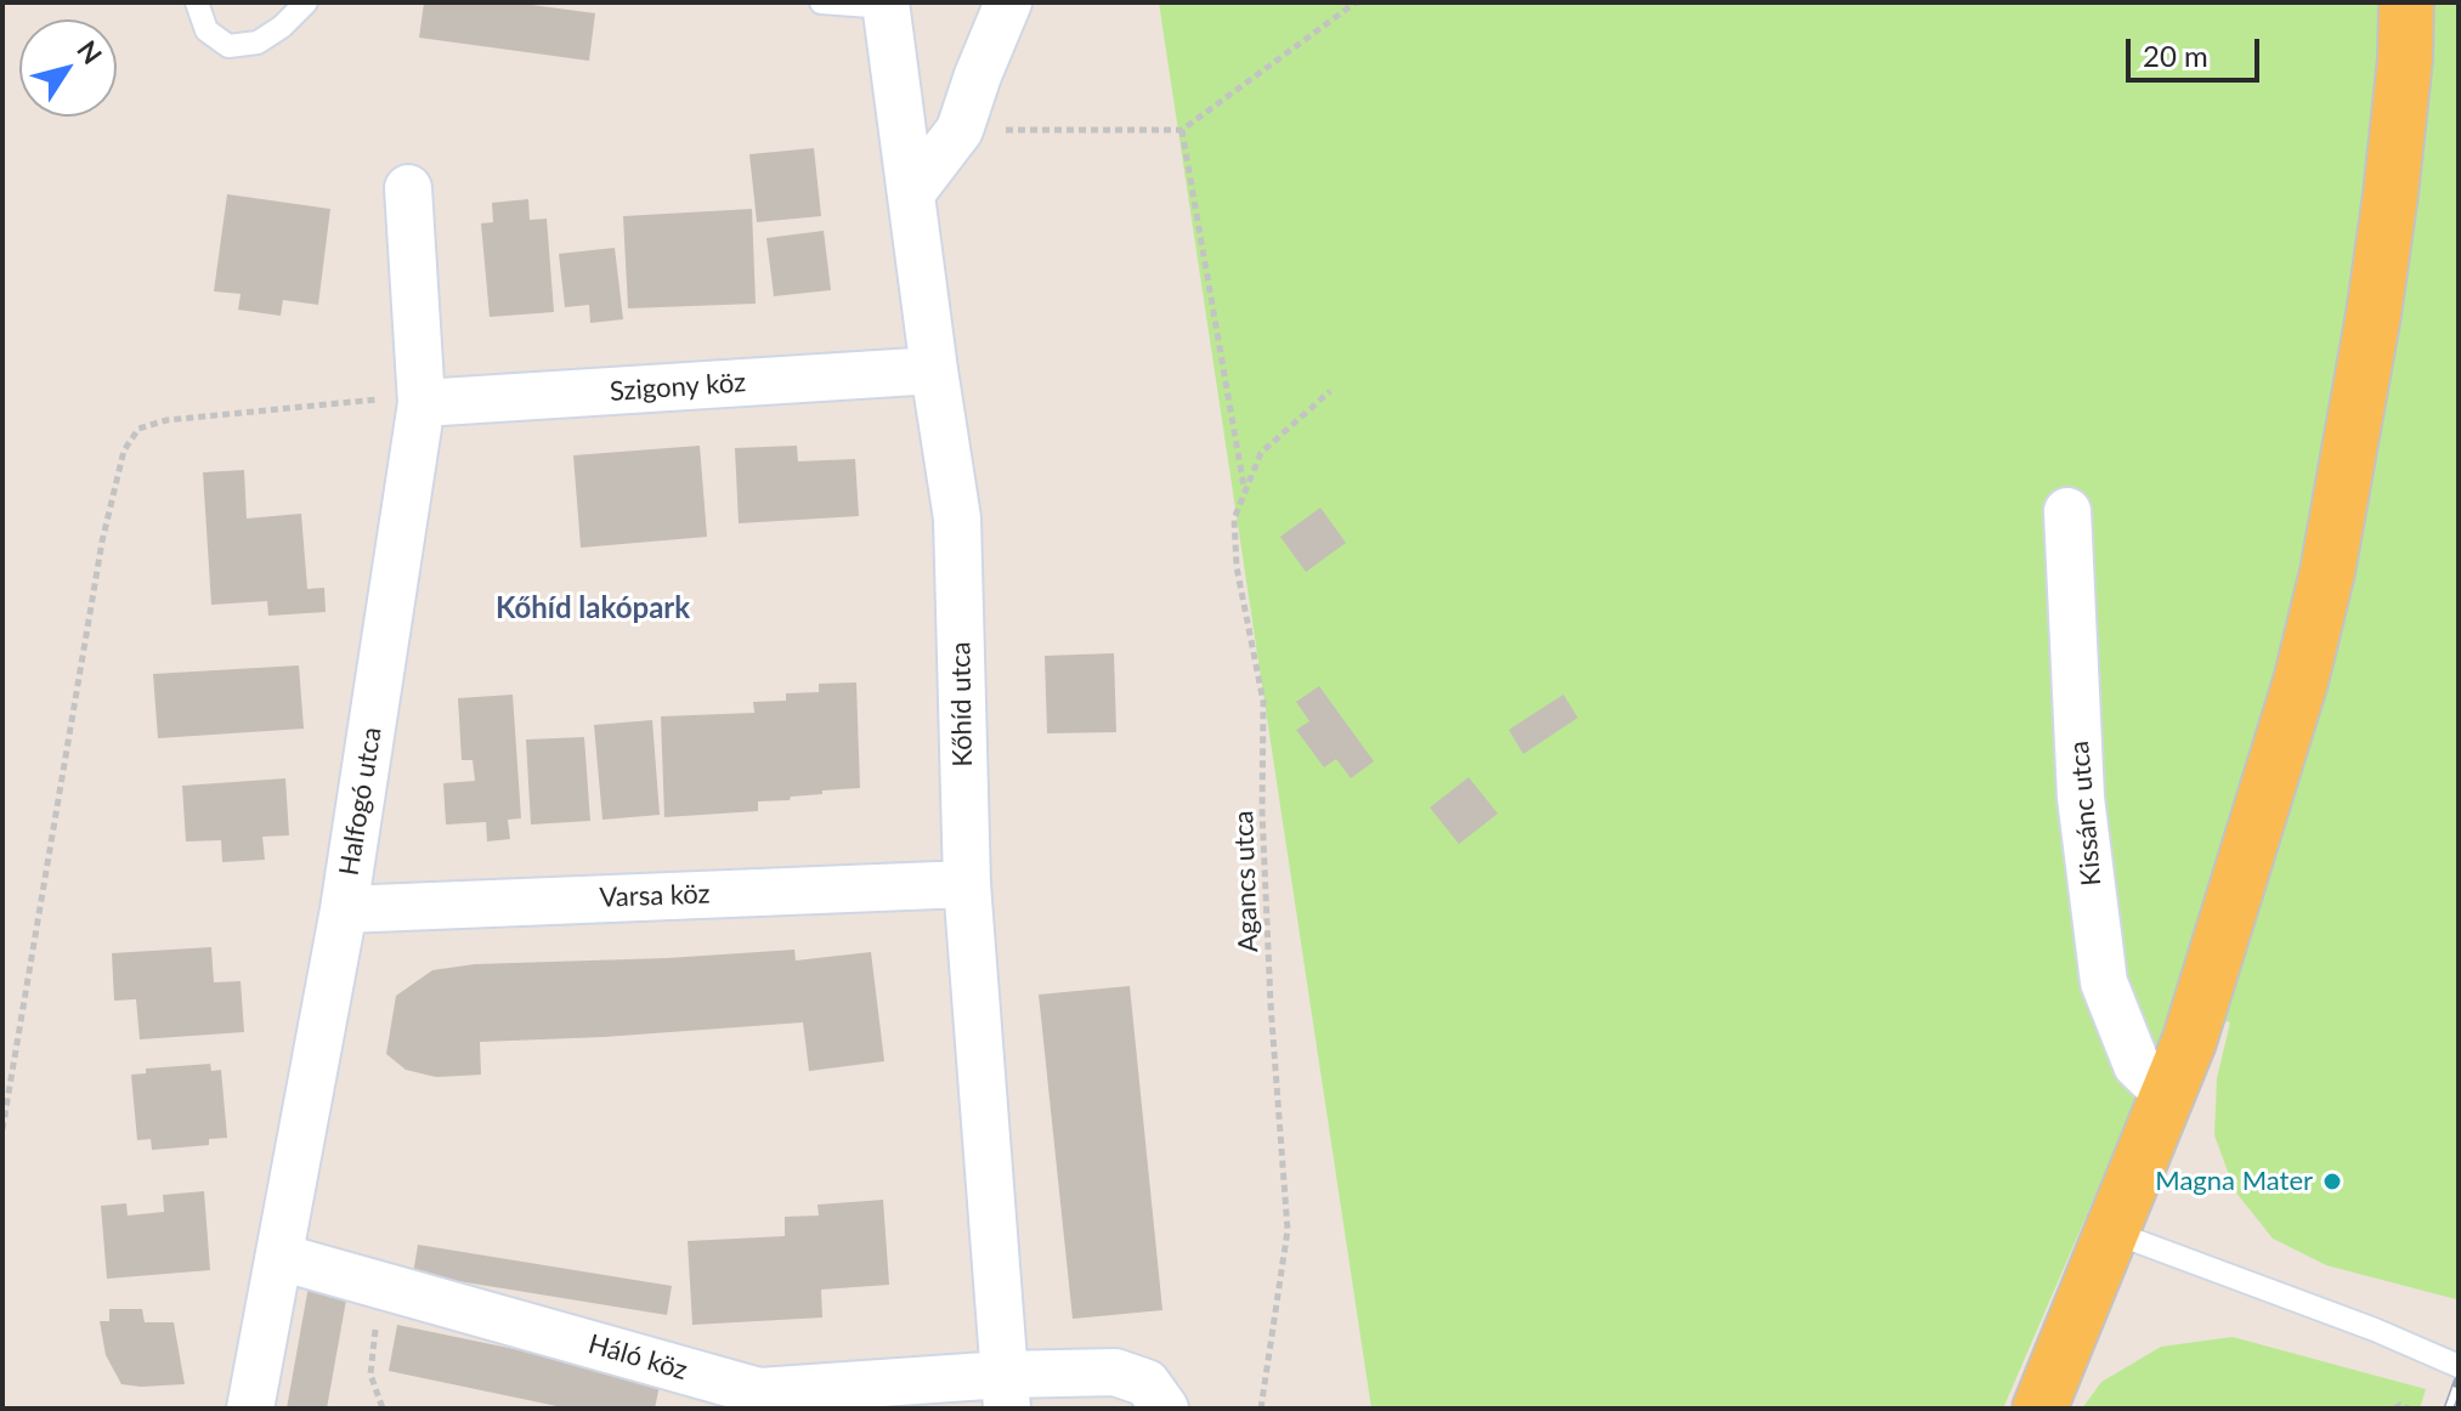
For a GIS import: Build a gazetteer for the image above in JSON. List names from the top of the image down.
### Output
{
  "streets": {
    "street": [
      "Szigony köz",
      "Kőhíd utca",
      "Halfogó utca",
      "Kissánc utca",
      "Varsa köz",
      "Háló köz"
    ],
    "path": ["Agancs utca"]
  },
  "crossings": [
    ["Szigony köz", "Kőhíd utca"],
    ["Szigony köz", "Halfogó utca"],
    ["Kőhíd utca", "Varsa köz"],
    ["Kőhíd utca", "Háló köz"],
    ["Halfogó utca", "Varsa köz"],
    ["Halfogó utca", "Háló köz"]
  ],
  "districts": ["Kőhíd lakópark"],
  "places": ["Magna Mater"],
  "scale_bar": "20 m",
  "north": "top right"
}
